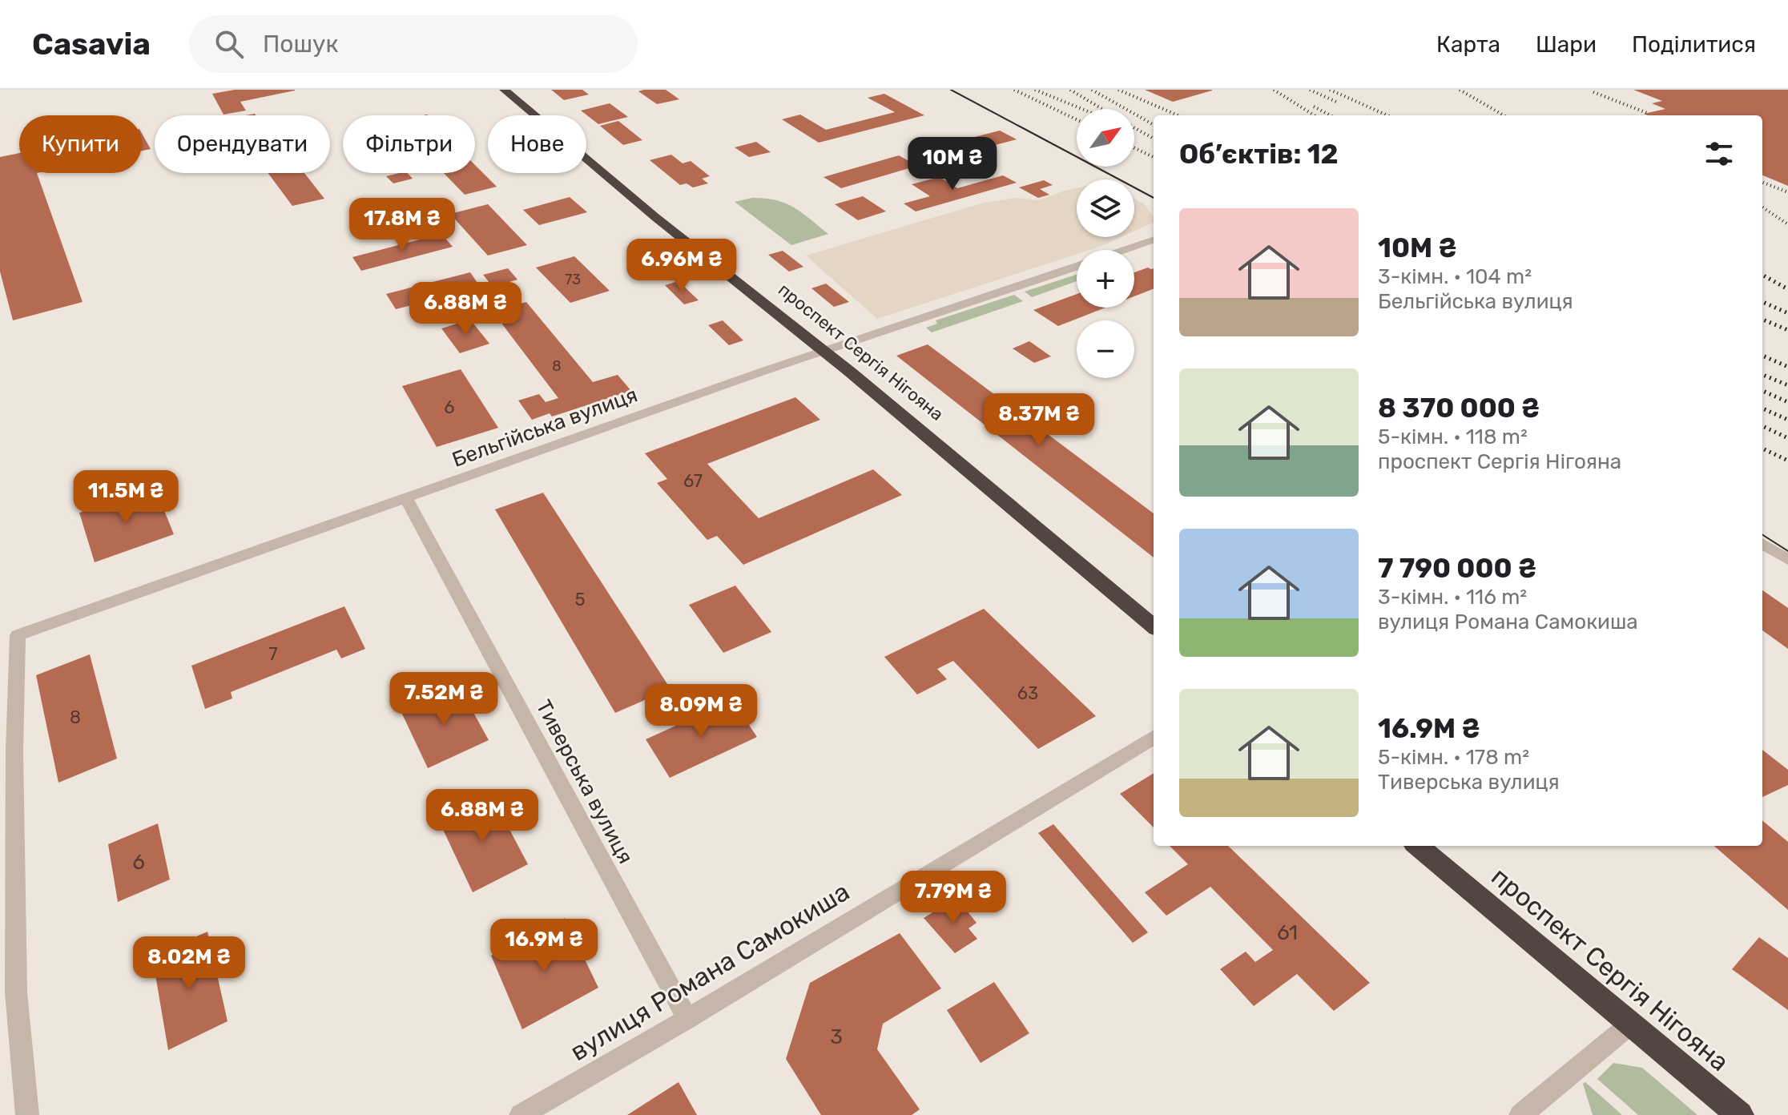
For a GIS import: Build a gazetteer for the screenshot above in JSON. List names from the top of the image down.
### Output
{
  "streets": {
    "highway": ["проспект Сергія Нігояна"],
    "street": ["Бельгійська вулиця", "Тиверська вулиця", "вулиця Романа Самокиша"]
  },
  "crossings": [
    ["проспект Сергія Нігояна", "Бельгійська вулиця"],
    ["Бельгійська вулиця", "Тиверська вулиця"],
    ["Тиверська вулиця", "вулиця Романа Самокиша"]
  ],
  "house_numbers": [
    "73",
    "8",
    "6",
    "67",
    "5",
    "7",
    "63",
    "8",
    "6",
    "61",
    "3"
  ],
  "north": "top right",
  "page": {
    "header": "Casavia",
    "search": "Пошук",
    "nav": ["Карта", "Шари", "Поділитися"],
    "map_buttons": ["+", "−"],
    "chip": [
      "Купити",
      "Орендувати",
      "Фільтри",
      "Нове"
    ],
    "heading": "Об’єктів: 12",
    "price": [
      "10M ₴",
      "17.8M ₴",
      "6.96M ₴",
      "6.88M ₴",
      "8.37M ₴",
      "11.5M ₴",
      "7.52M ₴",
      "8.09M ₴",
      "6.88M ₴",
      "7.79M ₴",
      "16.9M ₴",
      "8.02M ₴"
    ],
    "list": [
      {
        "name": "10M ₴",
        "note": "3-кімн. · 104 m² · Бельгійська вулиця"
      },
      {
        "name": "8 370 000 ₴",
        "note": "5-кімн. · 118 m² · проспект Сергія Нігояна"
      },
      {
        "name": "7 790 000 ₴",
        "note": "3-кімн. · 116 m² · вулиця Романа Самокиша"
      },
      {
        "name": "16.9M ₴",
        "note": "5-кімн. · 178 m² · Тиверська вулиця"
      }
    ]
  }
}
